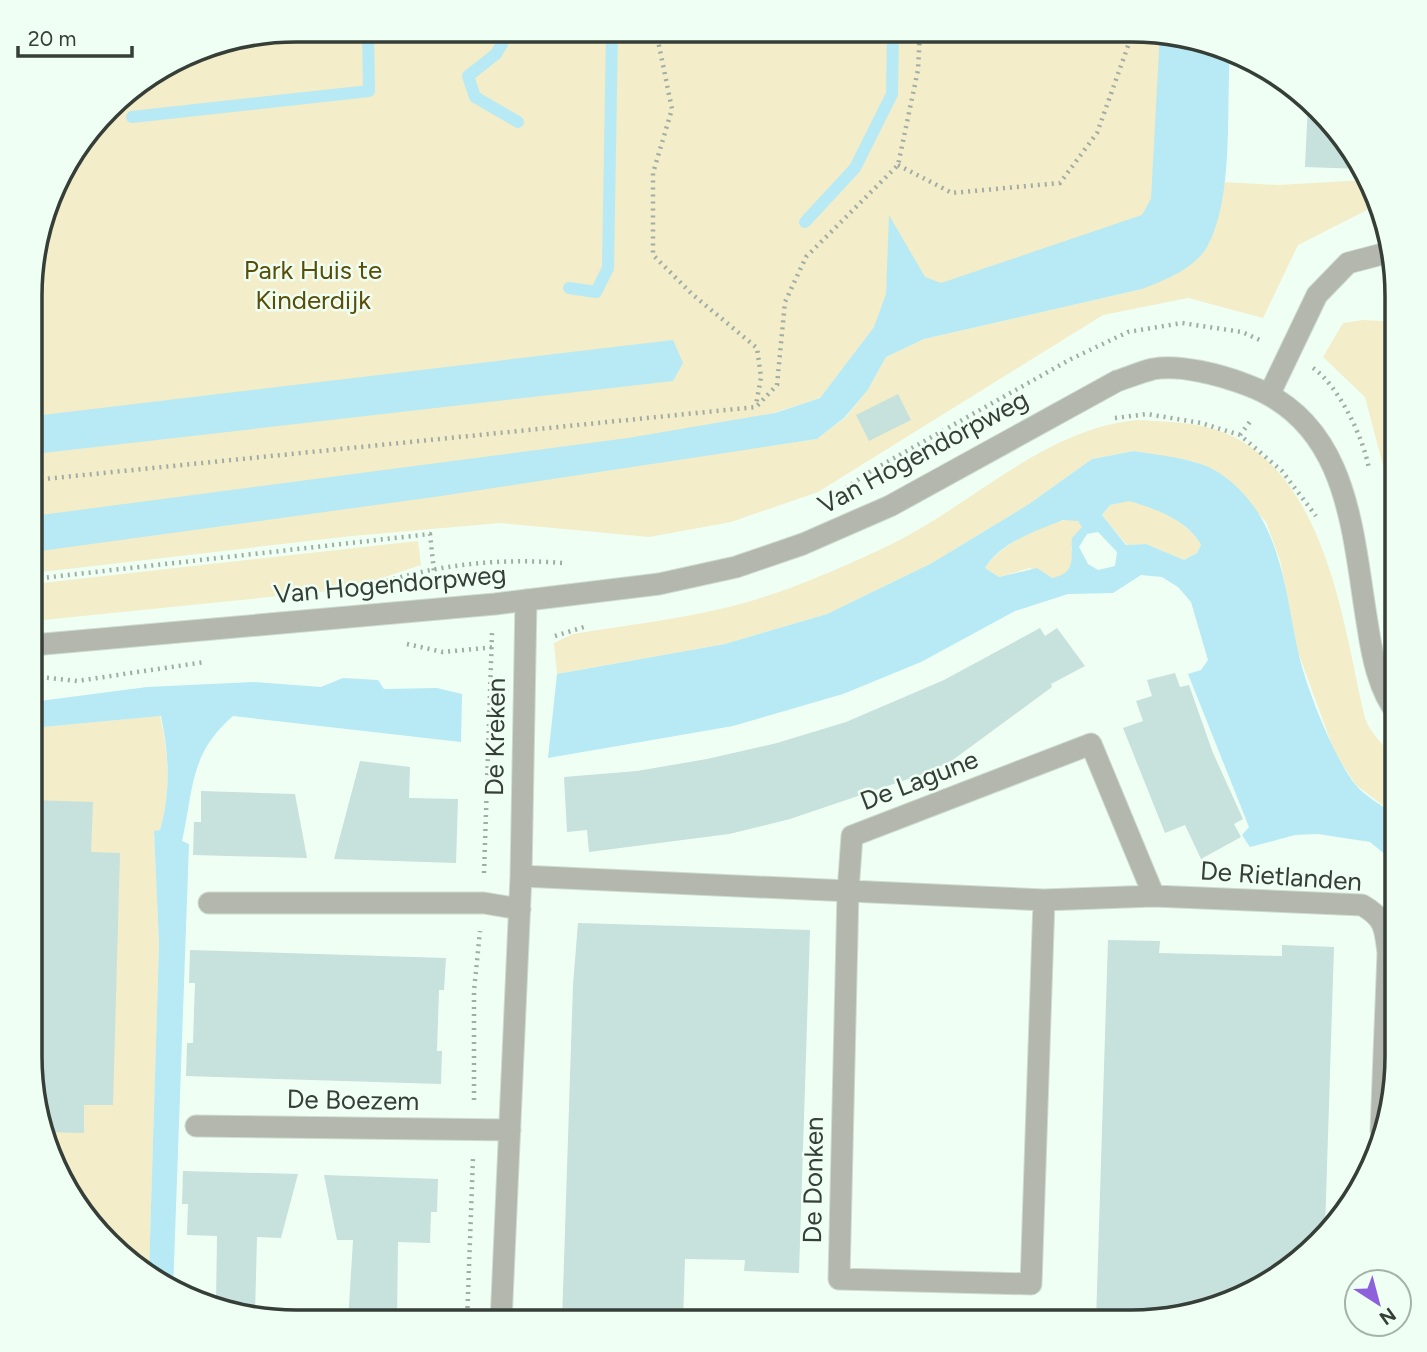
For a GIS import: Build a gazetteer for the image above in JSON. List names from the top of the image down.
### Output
{
  "streets": {
    "street": [
      "Van Hogendorpweg",
      "De Kreken",
      "De Lagune",
      "De Rietlanden",
      "De Boezem",
      "De Donken"
    ]
  },
  "crossings": [
    ["Van Hogendorpweg", "De Kreken"],
    ["De Lagune", "De Rietlanden"],
    ["De Lagune", "De Donken"],
    ["De Rietlanden", "De Donken"]
  ],
  "parks": ["Park Huis te Kinderdijk"],
  "scale_bar": "20 m",
  "north": "bottom right"
}
